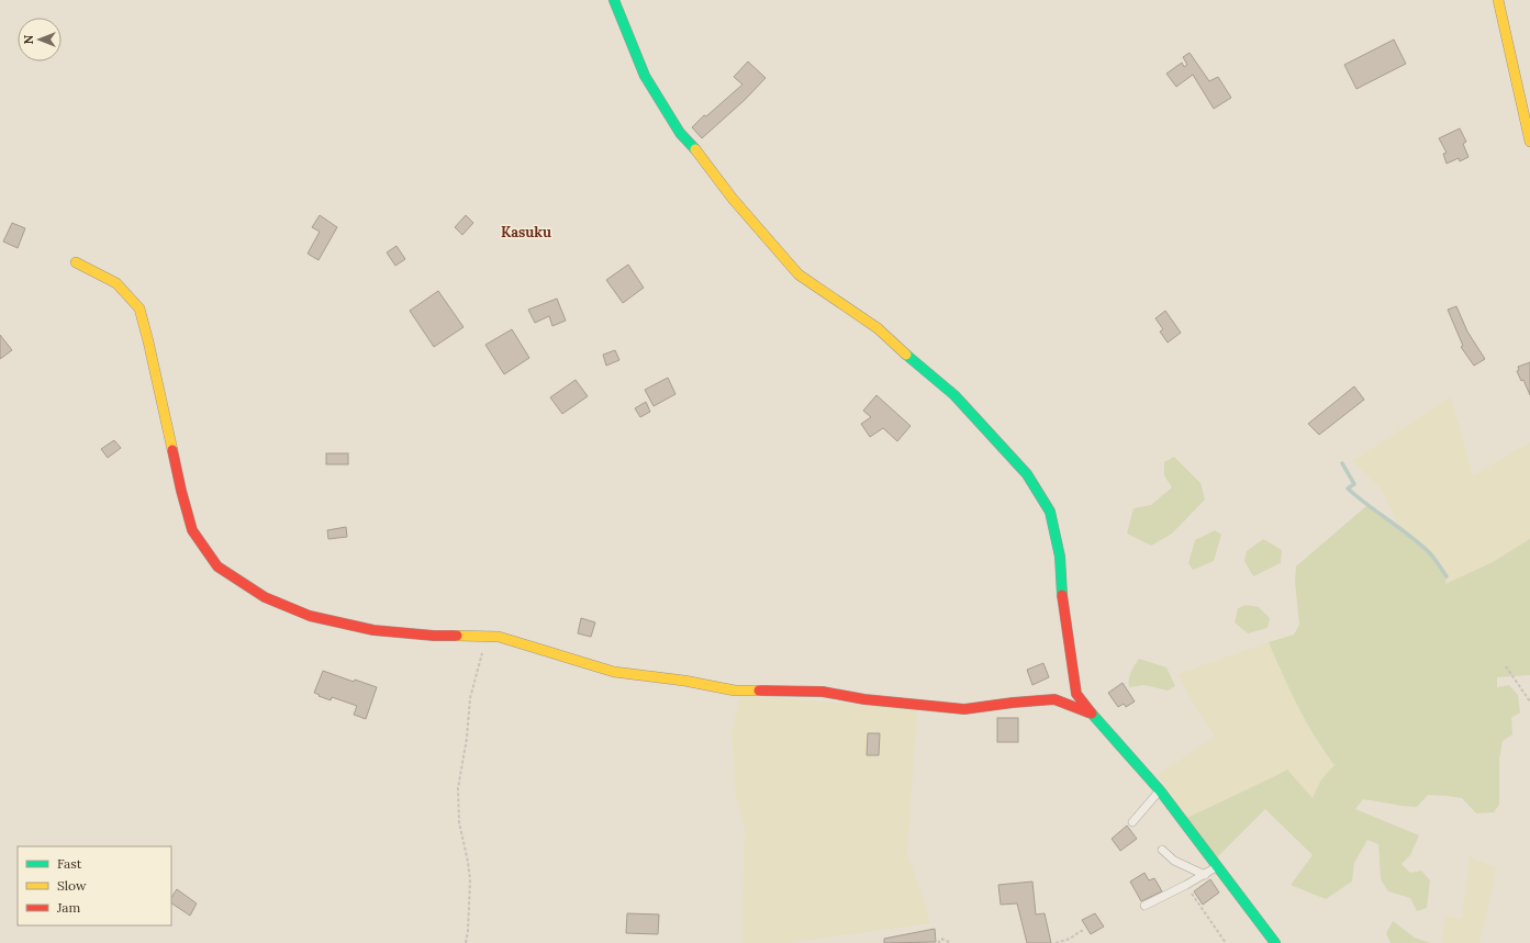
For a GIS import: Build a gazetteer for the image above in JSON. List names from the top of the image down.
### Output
{
  "districts": ["Kasuku"],
  "legend": ["Fast", "Slow", "Jam"],
  "north": "left"
}
